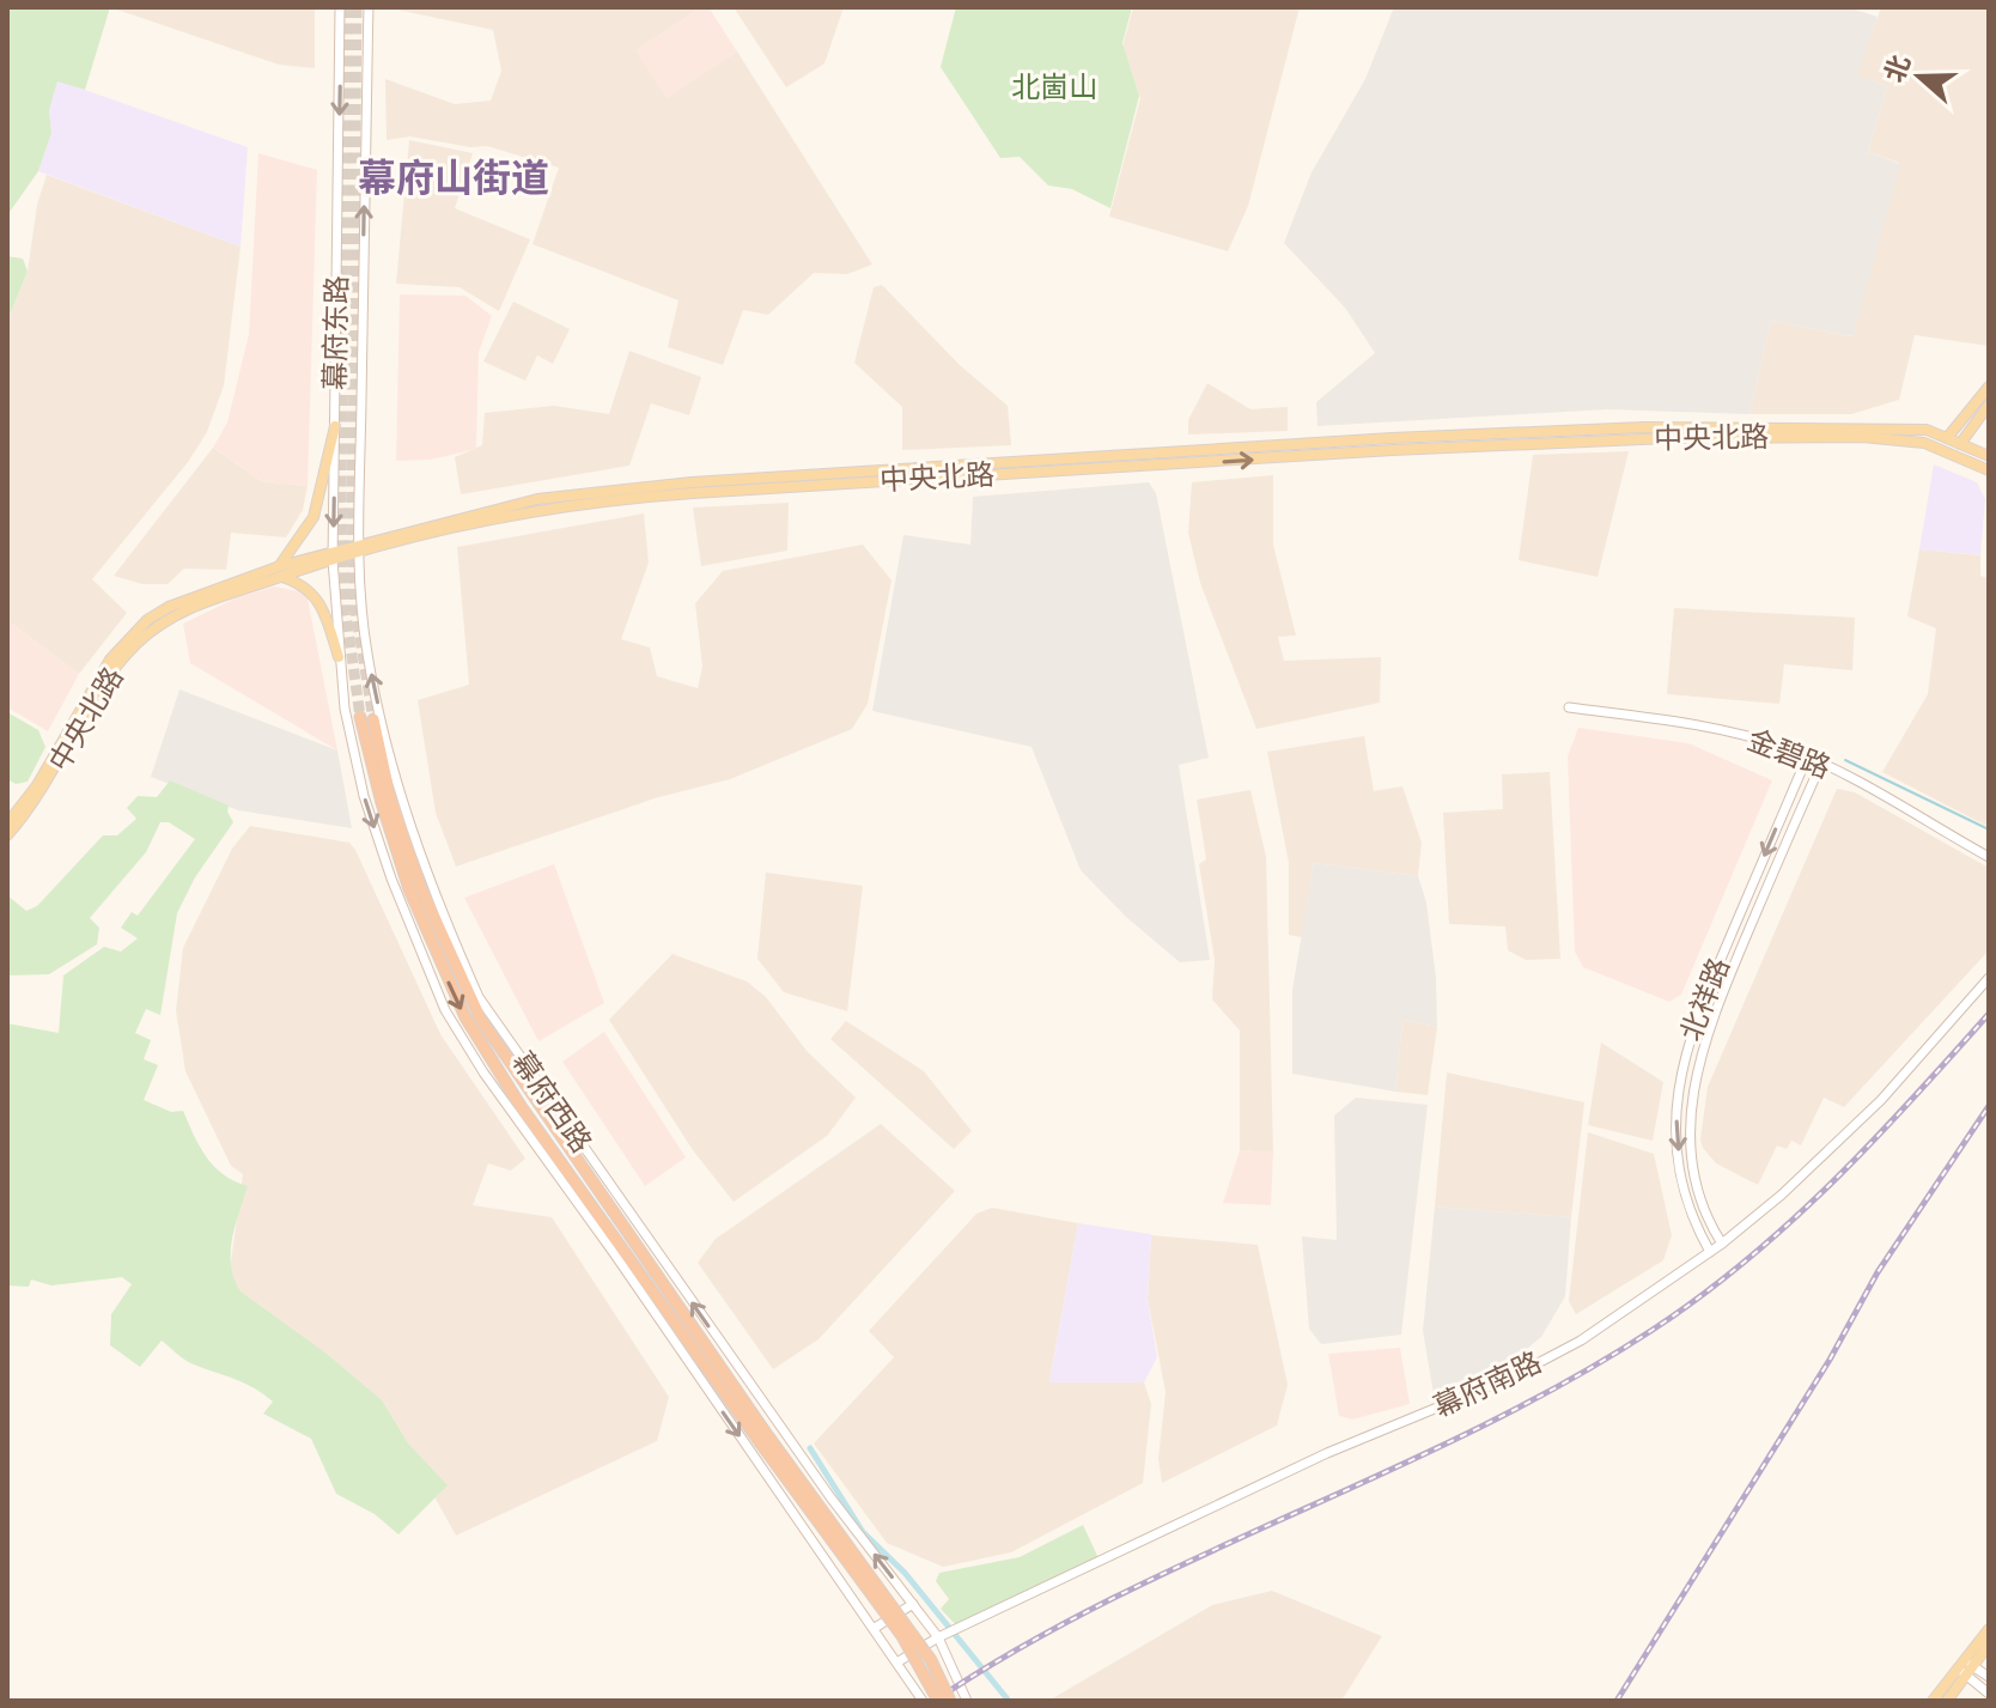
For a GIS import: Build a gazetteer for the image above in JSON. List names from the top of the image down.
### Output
{
  "streets": {
    "highway": ["幕府西路"],
    "main road": [
      "幕府东路",
      "中央北路",
      "金碧路",
      "北祥路",
      "幕府南路"
    ]
  },
  "crossings": [
    ["幕府东路", "中央北路"],
    ["幕府东路", "幕府西路"],
    ["中央北路", "幕府西路"],
    ["金碧路", "北祥路"],
    ["北祥路", "幕府南路"],
    ["幕府西路", "幕府南路"]
  ],
  "districts": ["幕府山街道"],
  "parks": ["北崮山"],
  "north": "left"
}
